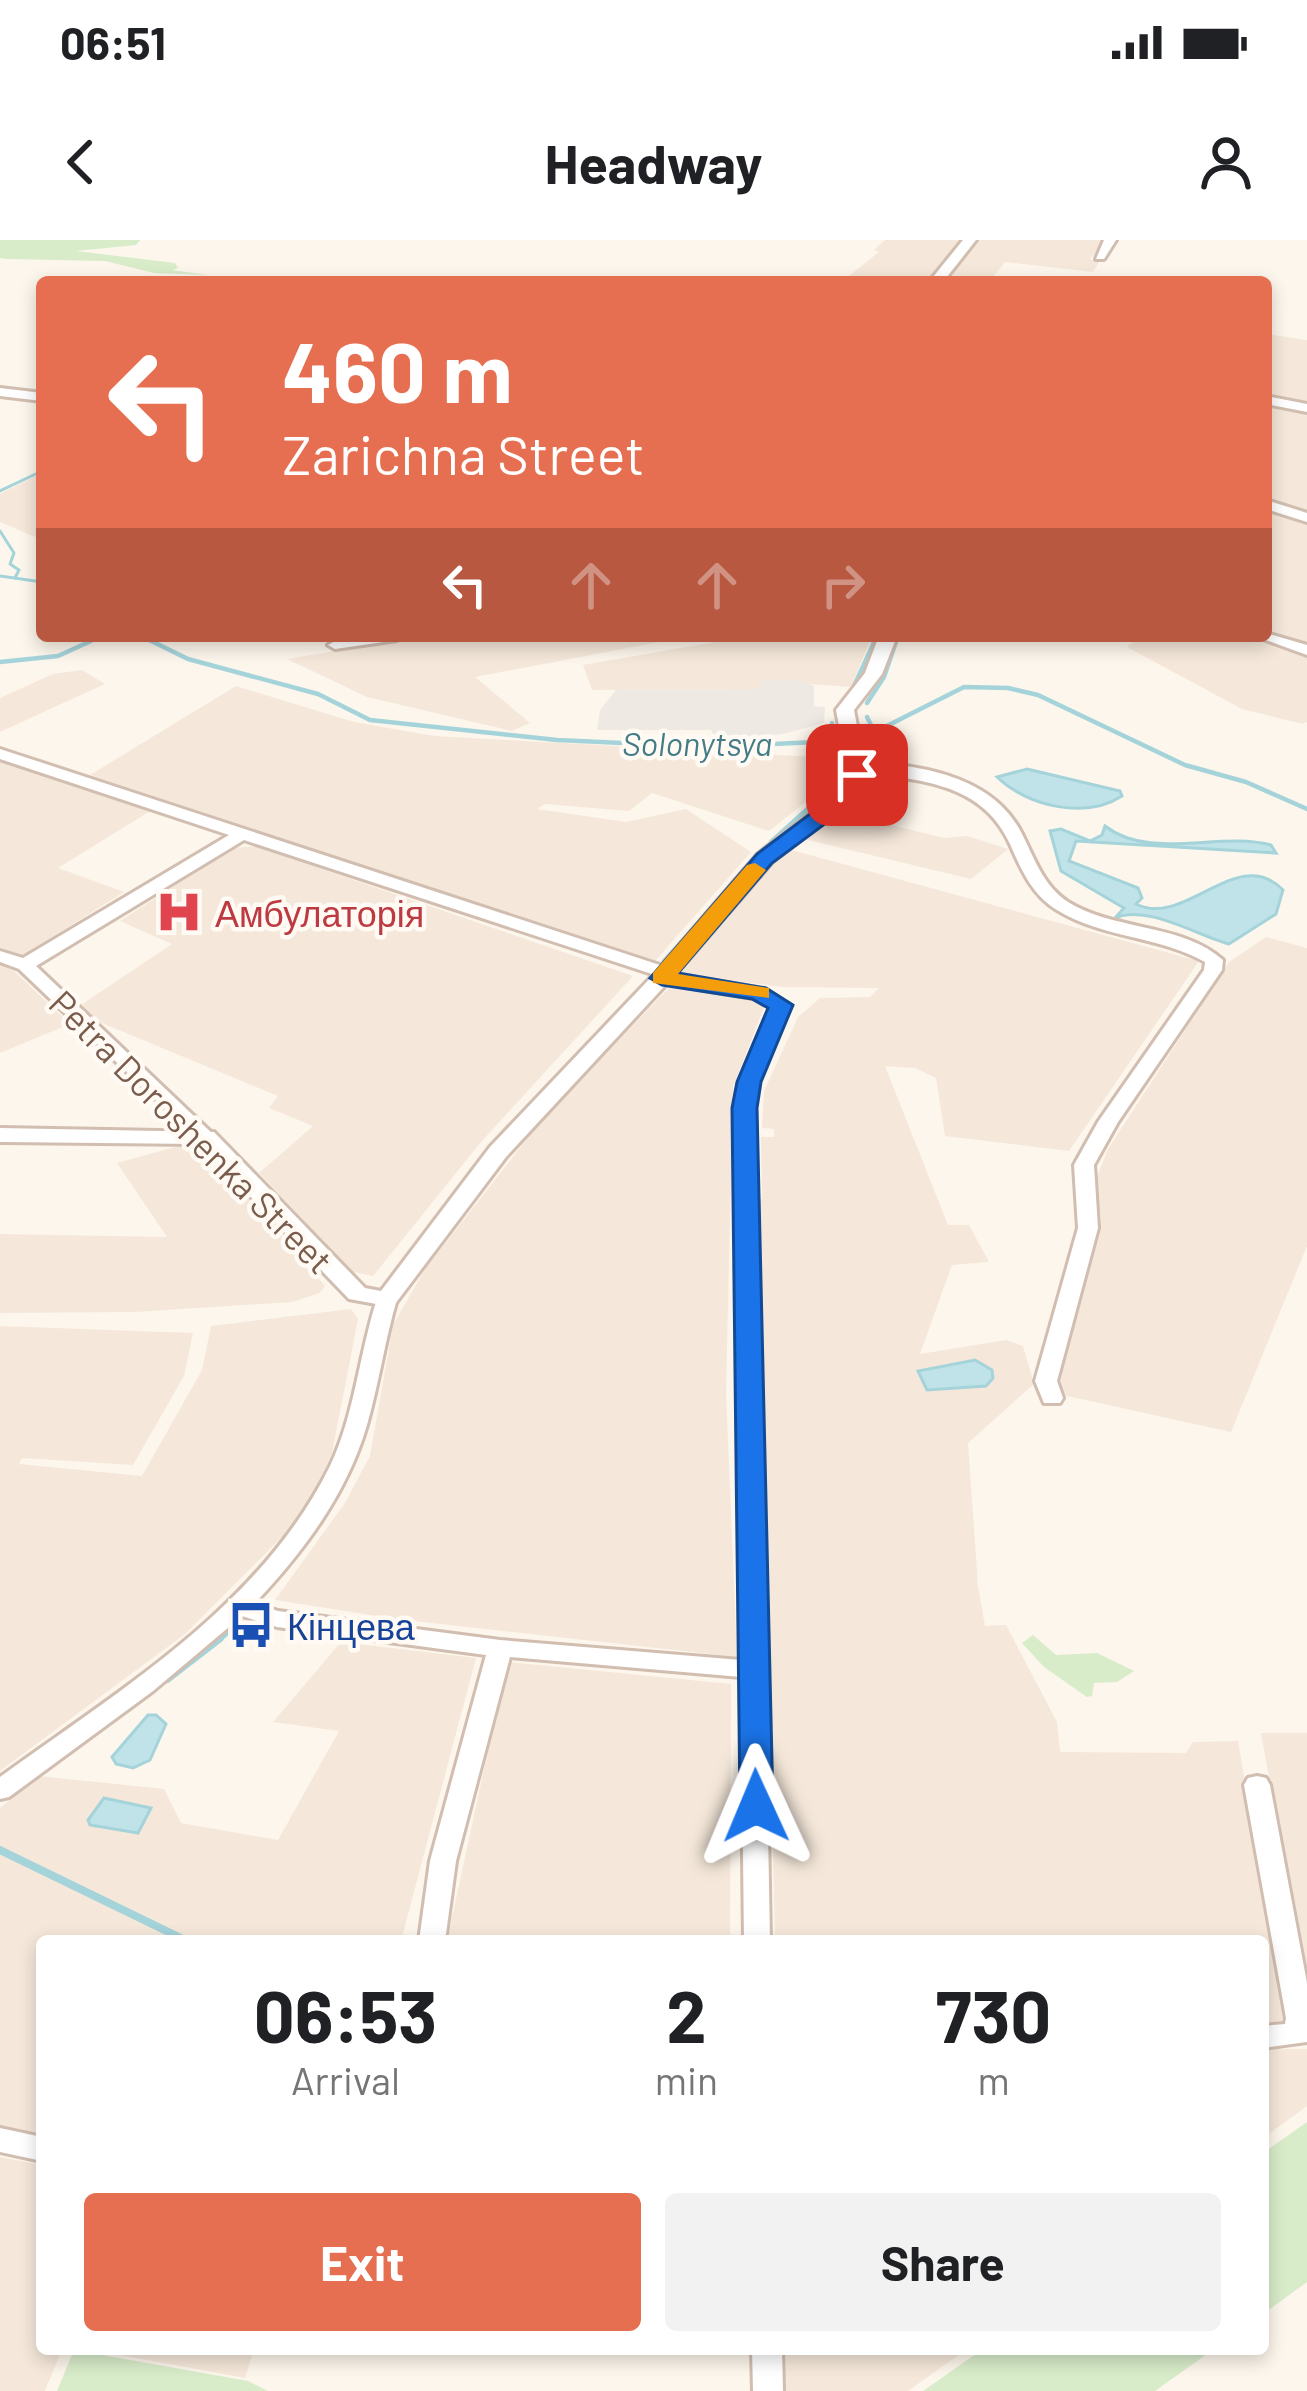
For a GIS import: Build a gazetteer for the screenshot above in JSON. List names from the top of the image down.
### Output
{
  "streets": {
    "street": ["Petra Doroshenka Street"]
  },
  "water": ["Solonytsya"],
  "places": {
    "hospital": ["Амбулаторія"],
    "bus stop": ["Кінцева"]
  },
  "page": {
    "status": "06:51",
    "header": "Headway",
    "turn": ["460 m", "Zarichna Street"],
    "eta": [
      "06:53",
      "Arrival",
      "2",
      "min",
      "730",
      "m"
    ],
    "buttons": ["Exit", "Share"]
  }
}
